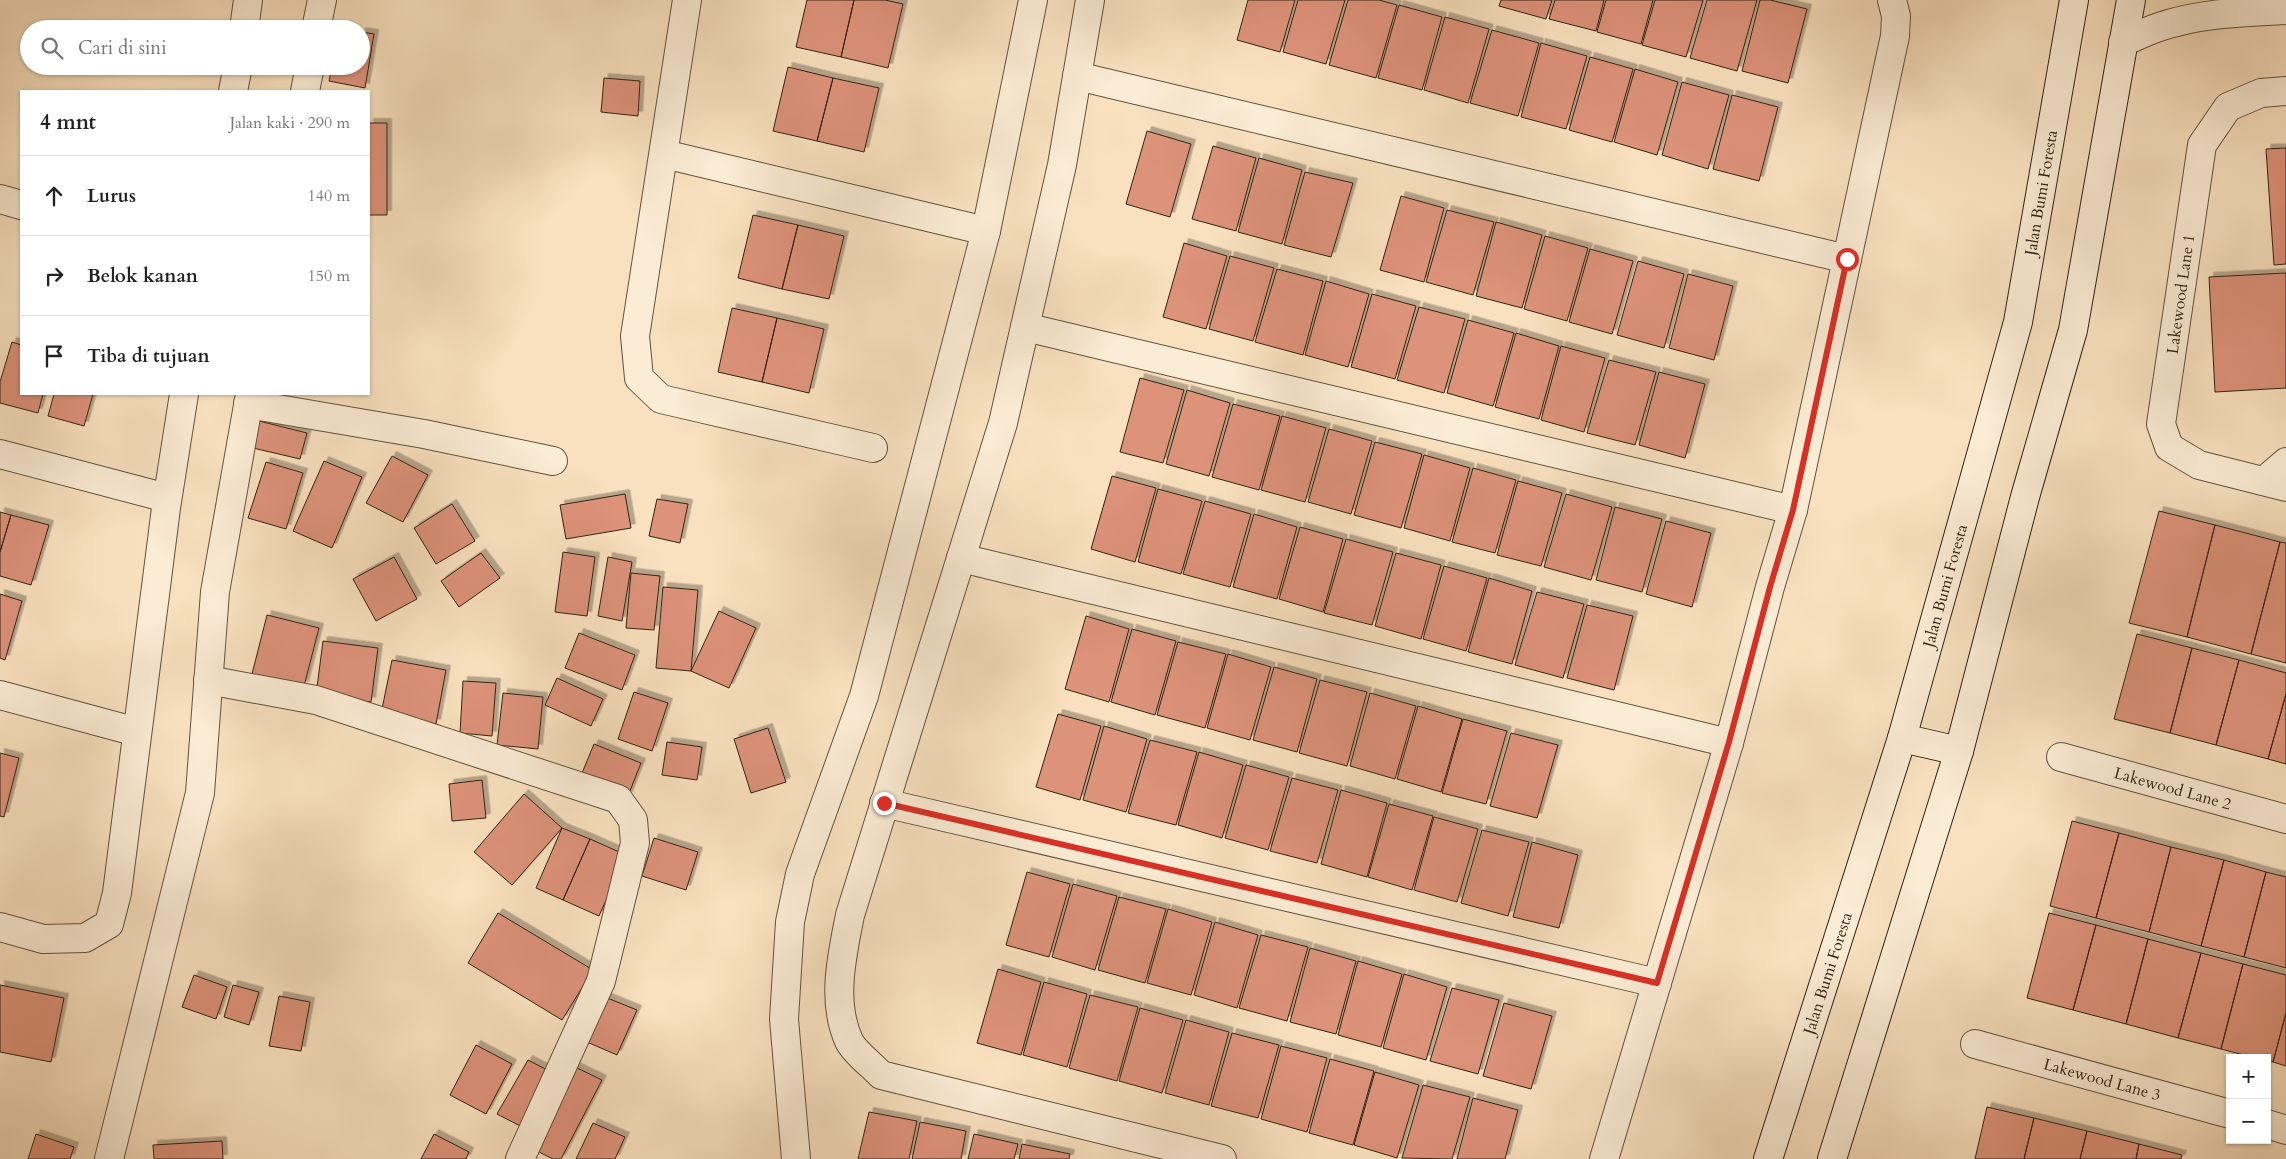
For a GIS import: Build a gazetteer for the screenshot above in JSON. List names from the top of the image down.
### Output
{
  "streets": {
    "street": [
      "Jalan Bumi Foresta",
      "Lakewood Lane 1",
      "Lakewood Lane 2",
      "Lakewood Lane 3"
    ]
  },
  "page": {
    "search": "Cari di sini",
    "heading": ["4 mnt", "Jalan kaki · 290 m"],
    "list": [
      ["Lurus", "140 m"],
      ["Belok kanan", "150 m"],
      "Tiba di tujuan"
    ],
    "map_buttons": ["+", "−"]
  }
}
